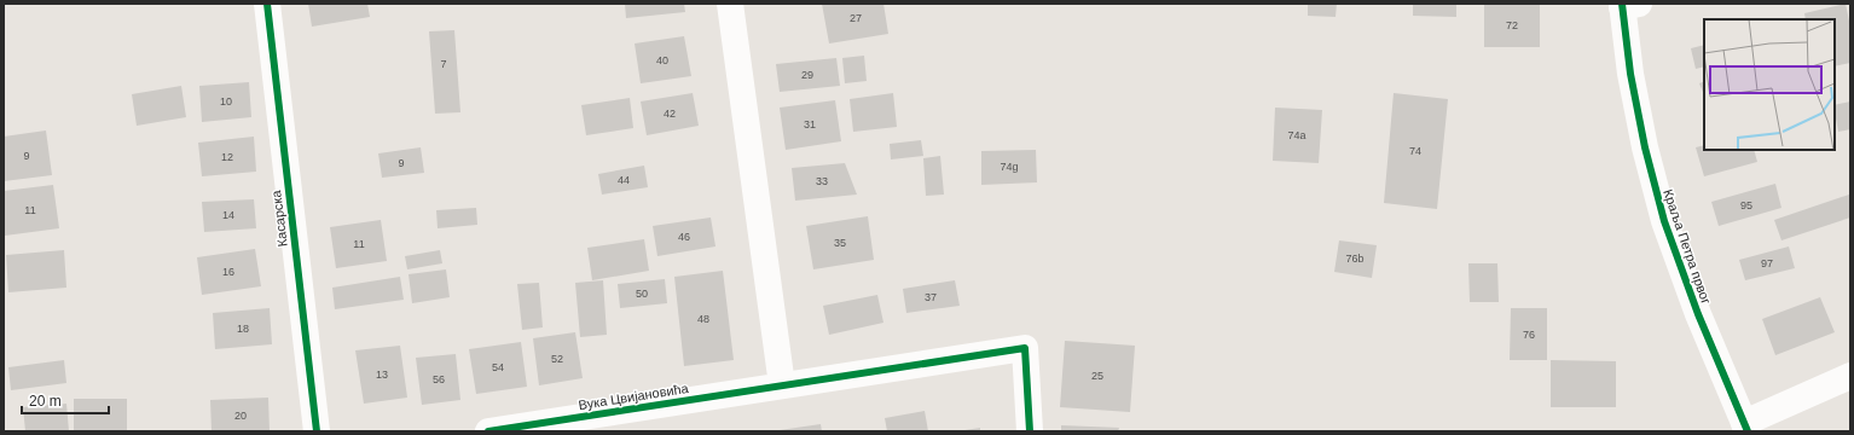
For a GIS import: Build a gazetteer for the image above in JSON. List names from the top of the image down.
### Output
{
  "streets": {
    "street": ["Касарска", "Краља Петра првог", "Вука Цвијановића"]
  },
  "house_numbers": [
    "27",
    "72",
    "40",
    "7",
    "29",
    "10",
    "42",
    "31",
    "74a",
    "74",
    "9",
    "12",
    "9",
    "74g",
    "44",
    "33",
    "95",
    "11",
    "14",
    "46",
    "35",
    "11",
    "76b",
    "97",
    "16",
    "50",
    "37",
    "48",
    "18",
    "76",
    "52",
    "54",
    "13",
    "25",
    "56",
    "20"
  ],
  "scale_bar": "20 m"
}
